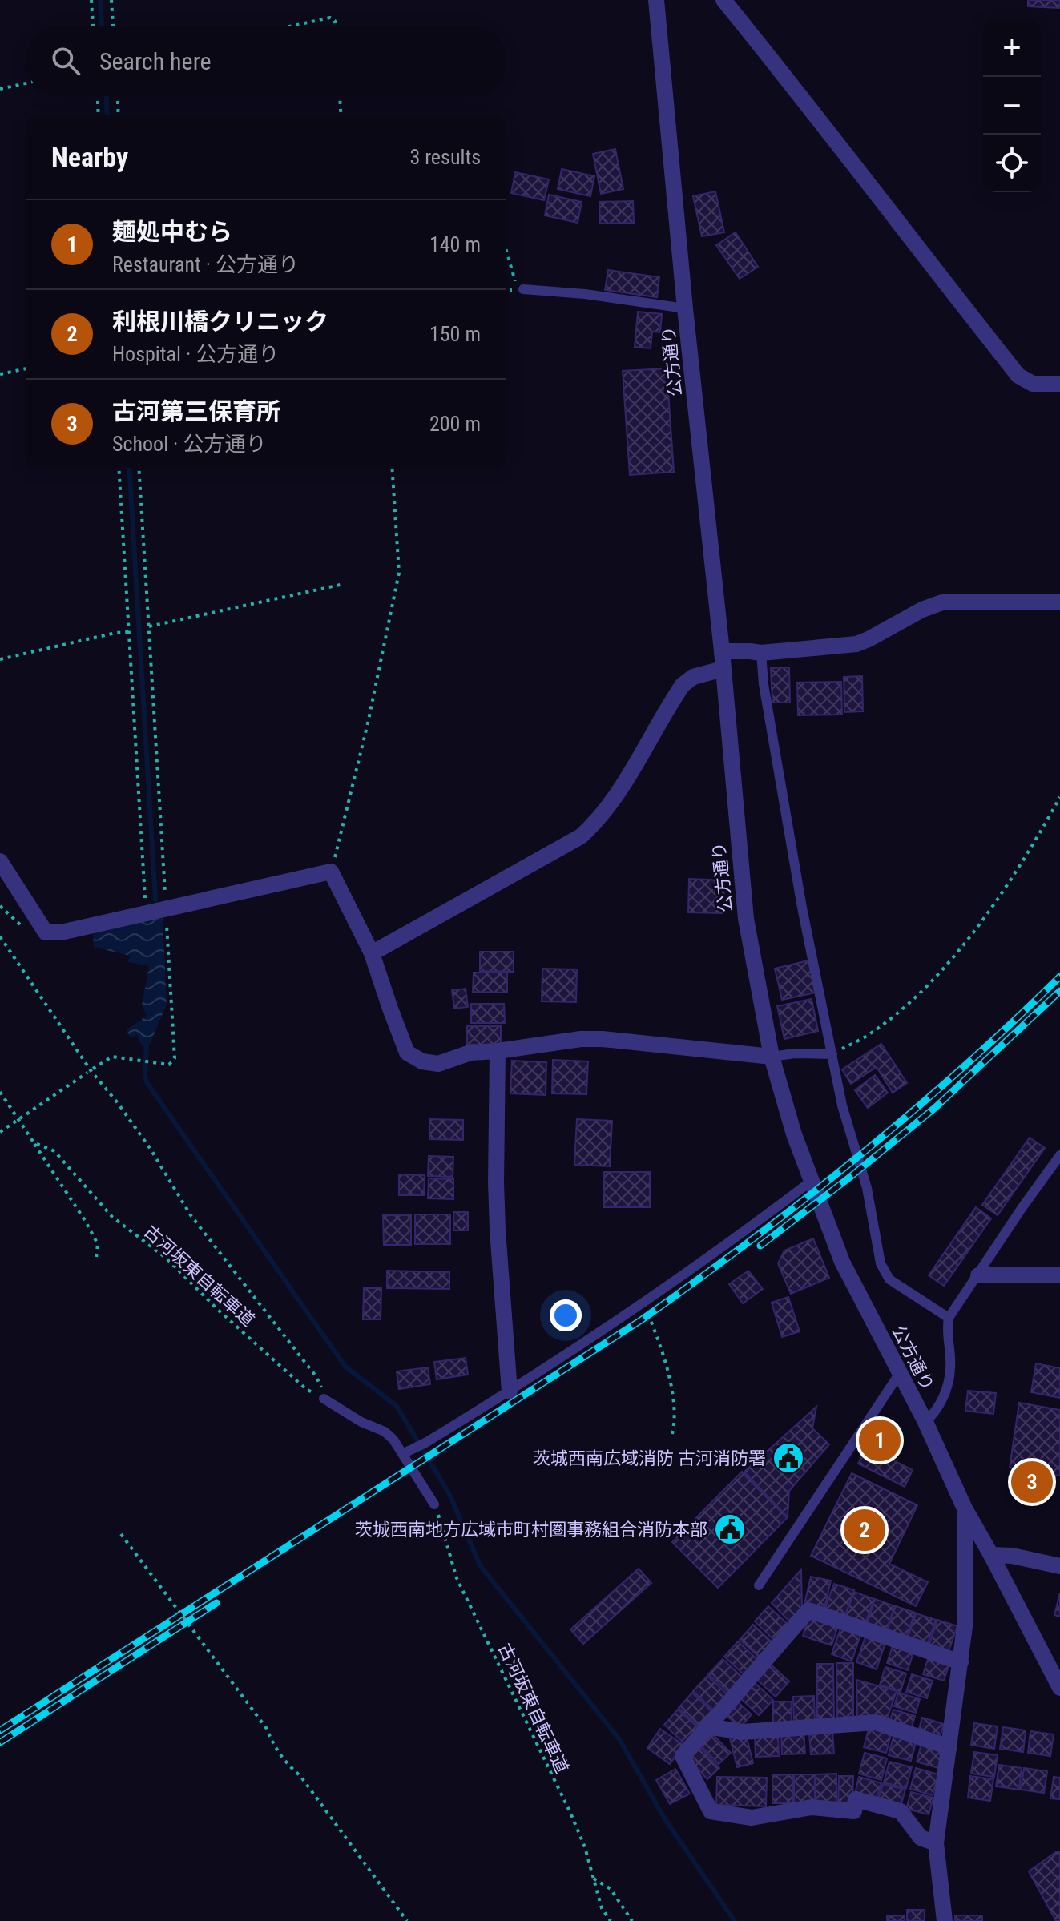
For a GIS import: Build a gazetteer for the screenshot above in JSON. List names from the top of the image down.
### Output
{
  "streets": {
    "street": ["公方通り"],
    "path": ["古河坂東自転車道"]
  },
  "places": {
    "public building": ["茨城西南広域消防 古河消防署", "茨城西南地方広域市町村圏事務組合消防本部"]
  },
  "page": {
    "map_buttons": ["+", "−"],
    "search": "Search here",
    "heading": ["Nearby", "3 results"],
    "list": [
      {
        "mark": "1",
        "name": "麺処中むら",
        "note": "Restaurant · 公方通り",
        "value": "140 m"
      },
      {
        "mark": "2",
        "name": "利根川橋クリニック",
        "note": "Hospital · 公方通り",
        "value": "150 m"
      },
      {
        "mark": "3",
        "name": "古河第三保育所",
        "note": "School · 公方通り",
        "value": "200 m"
      }
    ],
    "pins": ["1", "3", "2"]
  }
}
